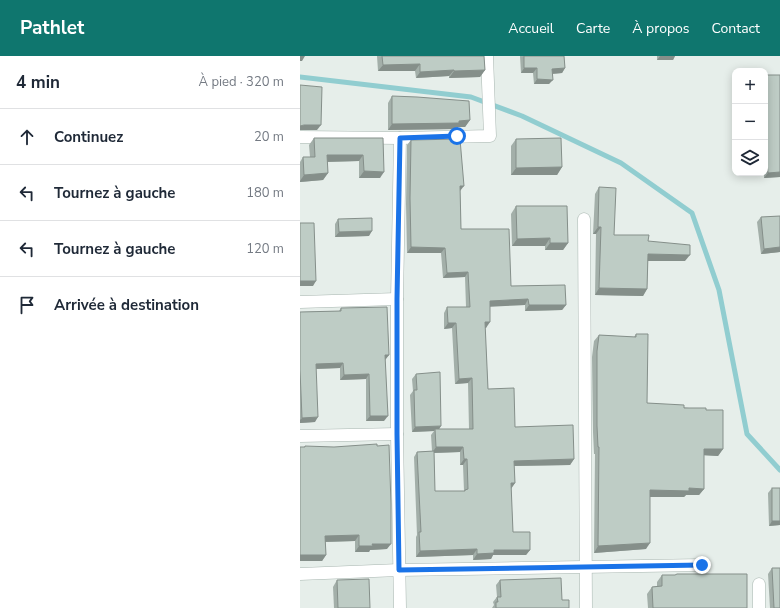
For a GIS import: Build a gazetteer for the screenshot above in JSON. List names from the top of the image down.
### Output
{
  "page": {
    "header": "Pathlet",
    "nav": [
      "Accueil",
      "Carte",
      "À propos",
      "Contact"
    ],
    "heading": ["4 min", "À pied · 320 m"],
    "map_buttons": ["+", "−"],
    "list": [
      ["Continuez", "20 m"],
      ["Tournez à gauche", "180 m"],
      ["Tournez à gauche", "120 m"],
      "Arrivée à destination"
    ]
  }
}
